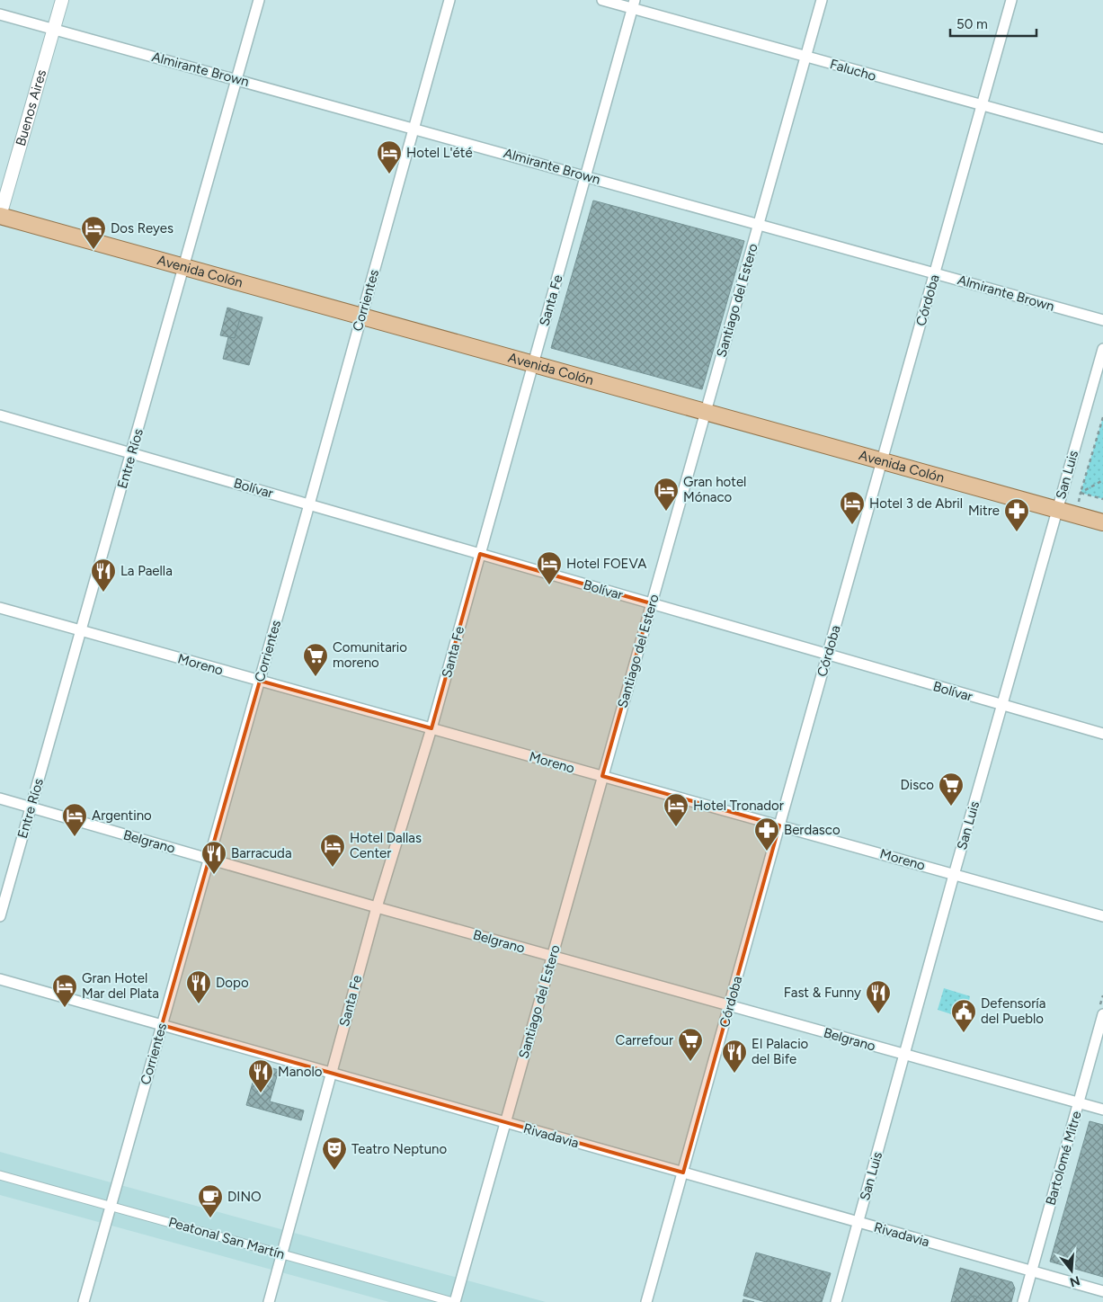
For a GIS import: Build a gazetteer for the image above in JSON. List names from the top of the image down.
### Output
{
  "streets": {
    "main road": ["Avenida Colón"],
    "street": [
      "Almirante Brown",
      "Falucho",
      "Buenos Aires",
      "Corrientes",
      "Santa Fe",
      "Santiago del Estero",
      "Córdoba",
      "Entre Ríos",
      "San Luis",
      "Bolívar",
      "Moreno",
      "Belgrano",
      "Rivadavia",
      "Bartolomé Mitre",
      "Peatonal San Martín"
    ]
  },
  "crossings": [
    ["Almirante Brown", "Buenos Aires"],
    ["Almirante Brown", "Corrientes"],
    ["Almirante Brown", "Santa Fe"],
    ["Almirante Brown", "Santiago del Estero"],
    ["Almirante Brown", "Córdoba"],
    ["Almirante Brown", "Entre Ríos"],
    ["Falucho", "Santa Fe"],
    ["Falucho", "Santiago del Estero"],
    ["Falucho", "Córdoba"],
    ["Buenos Aires", "Avenida Colón"],
    ["Avenida Colón", "Corrientes"],
    ["Avenida Colón", "Santa Fe"],
    ["Avenida Colón", "Santiago del Estero"],
    ["Avenida Colón", "Córdoba"],
    ["Avenida Colón", "Entre Ríos"],
    ["Avenida Colón", "San Luis"],
    ["Corrientes", "Bolívar"],
    ["Corrientes", "Moreno"],
    ["Corrientes", "Belgrano"],
    ["Corrientes", "Rivadavia"],
    ["Corrientes", "Peatonal San Martín"],
    ["Santa Fe", "Bolívar"],
    ["Santa Fe", "Moreno"],
    ["Santa Fe", "Belgrano"],
    ["Santa Fe", "Rivadavia"],
    ["Santa Fe", "Peatonal San Martín"],
    ["Santiago del Estero", "Bolívar"],
    ["Santiago del Estero", "Moreno"],
    ["Santiago del Estero", "Belgrano"],
    ["Santiago del Estero", "Rivadavia"],
    ["Santiago del Estero", "Peatonal San Martín"],
    ["Córdoba", "Bolívar"],
    ["Córdoba", "Moreno"],
    ["Córdoba", "Belgrano"],
    ["Córdoba", "Rivadavia"],
    ["Entre Ríos", "Bolívar"],
    ["Entre Ríos", "Moreno"],
    ["Entre Ríos", "Belgrano"],
    ["San Luis", "Bolívar"],
    ["San Luis", "Moreno"],
    ["San Luis", "Belgrano"],
    ["San Luis", "Rivadavia"],
    ["Belgrano", "Bartolomé Mitre"],
    ["Rivadavia", "Bartolomé Mitre"]
  ],
  "places": {
    "hotel": [
      "Hotel L'été",
      "Dos Reyes",
      "Gran hotel Mónaco",
      "Hotel 3 de Abril",
      "Hotel FOEVA",
      "Hotel Tronador",
      "Argentino",
      "Hotel Dallas Center",
      "Gran Hotel Mar del Plata"
    ],
    "pharmacy": ["Mitre", "Berdasco"],
    "restaurant": [
      "La Paella",
      "Barracuda",
      "Dopo",
      "Fast & Funny",
      "El Palacio del Bife",
      "Manolo"
    ],
    "supermarket": ["Comunitario moreno", "Disco", "Carrefour"],
    "public building": ["Defensoría del Pueblo"],
    "theatre": ["Teatro Neptuno"],
    "cafe": ["DINO"]
  },
  "scale_bar": "50 m",
  "north": "bottom"
}
